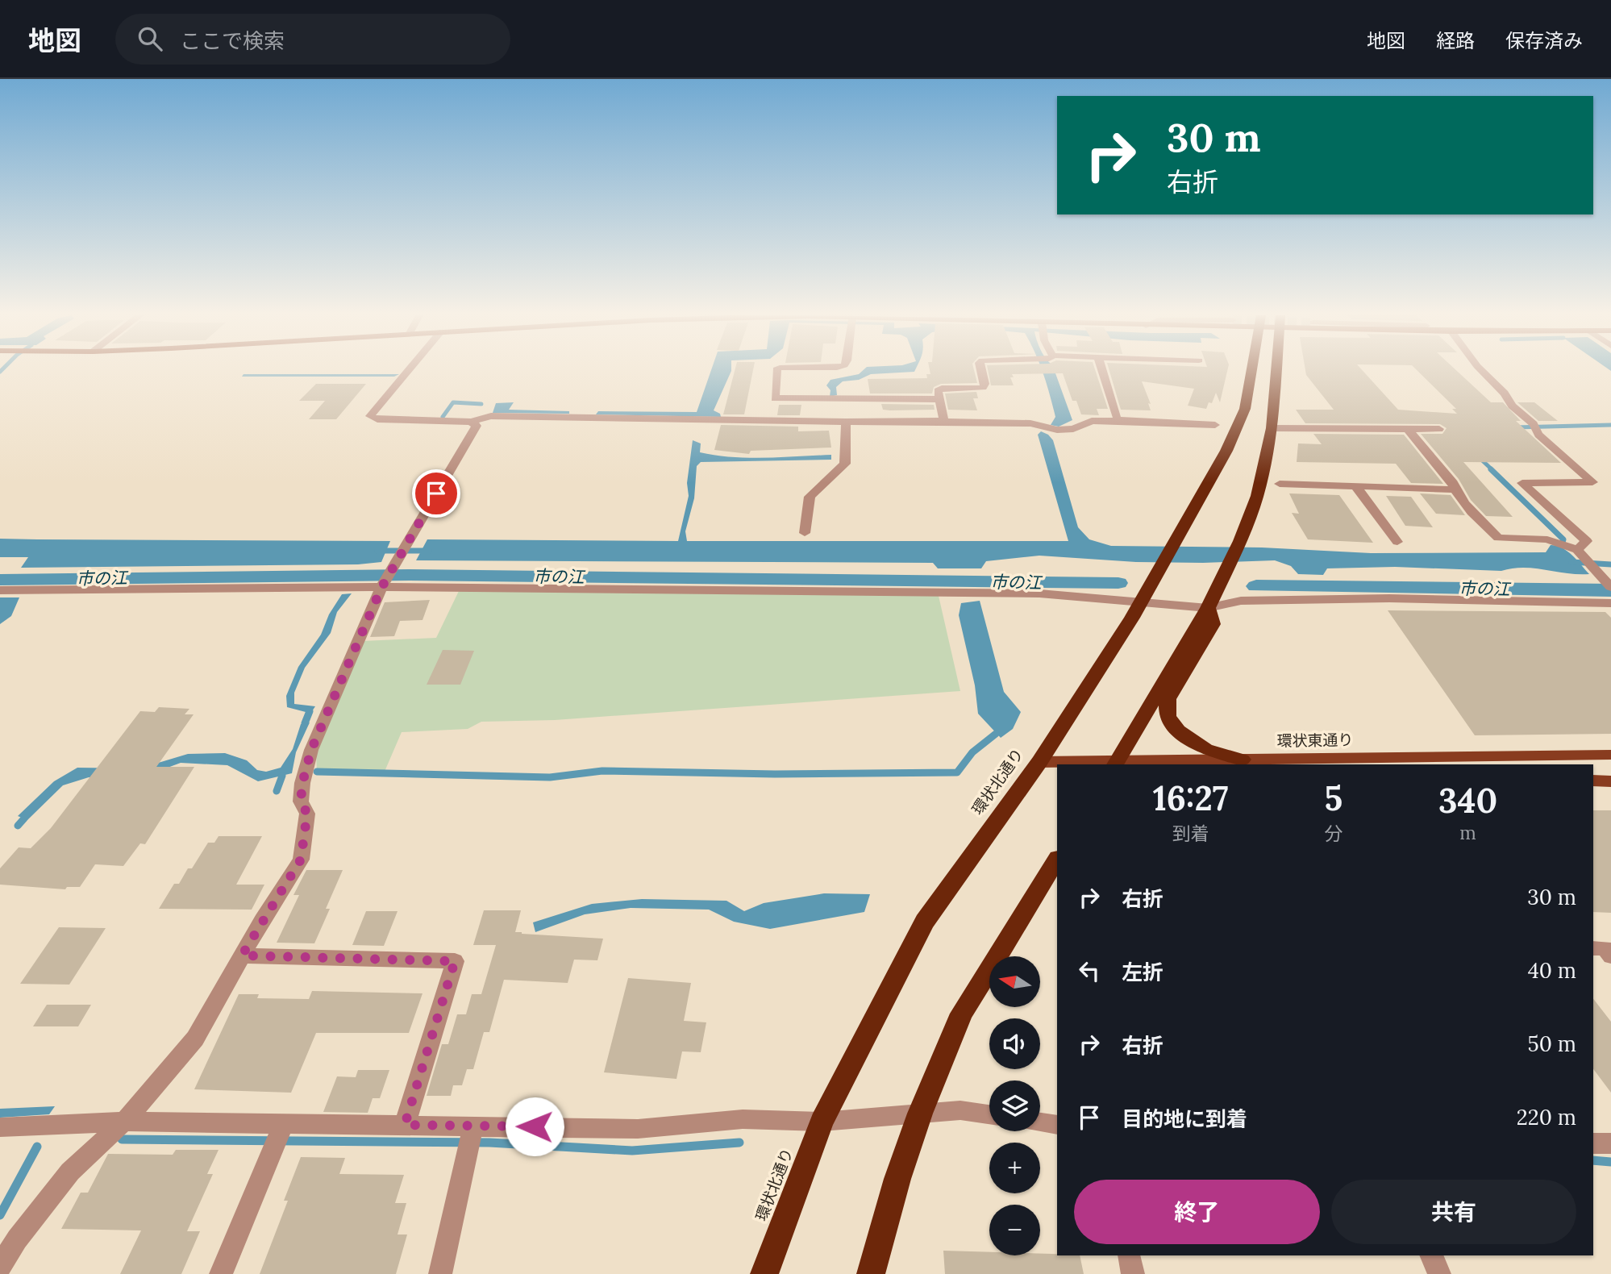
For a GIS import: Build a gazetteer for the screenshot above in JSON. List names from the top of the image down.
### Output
{
  "streets": {
    "highway": ["環状北通り"],
    "main road": ["環状東通り"]
  },
  "water": ["市の江"],
  "north": "left",
  "page": {
    "header": "地図",
    "search": "ここで検索",
    "nav": ["地図", "経路", "保存済み"],
    "turn": ["30 m", "右折"],
    "eta": [
      "16:27",
      "到着",
      "5",
      "分",
      "340",
      "m"
    ],
    "list": [
      {
        "name": "右折",
        "value": "30 m"
      },
      {
        "name": "左折",
        "value": "40 m"
      },
      {
        "name": "右折",
        "value": "50 m"
      },
      {
        "name": "目的地に到着",
        "value": "220 m"
      }
    ],
    "map_buttons": ["+", "−"],
    "buttons": ["終了", "共有"]
  }
}
